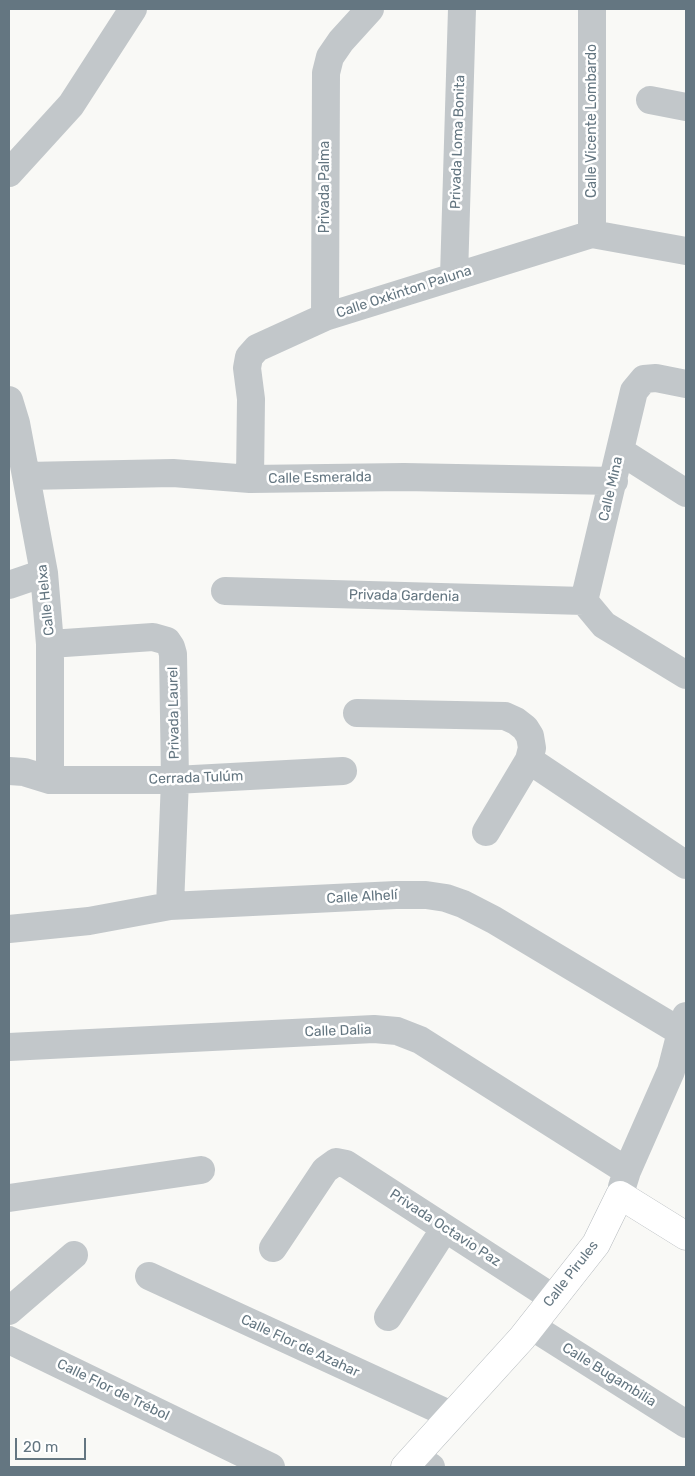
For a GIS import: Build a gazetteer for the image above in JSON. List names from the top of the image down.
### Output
{
  "streets": {
    "main road": ["Calle Pirules"],
    "street": [
      "Calle Vicente Lombardo",
      "Privada Loma Bonita",
      "Privada Palma",
      "Calle Oxkinton Paluna",
      "Calle Esmeralda",
      "Calle Mina",
      "Privada Gardenia",
      "Calle Helxa",
      "Privada Laurel",
      "Cerrada Tulúm",
      "Calle Alhelí",
      "Calle Dalia",
      "Privada Octavio Paz",
      "Calle Flor de Azahar",
      "Calle Bugambilia",
      "Calle Flor de Trébol"
    ]
  },
  "crossings": [
    ["Calle Vicente Lombardo", "Calle Oxkinton Paluna"],
    ["Privada Loma Bonita", "Calle Oxkinton Paluna"],
    ["Privada Palma", "Calle Oxkinton Paluna"],
    ["Calle Oxkinton Paluna", "Calle Esmeralda"],
    ["Calle Esmeralda", "Calle Mina"],
    ["Calle Esmeralda", "Calle Helxa"],
    ["Calle Mina", "Privada Gardenia"],
    ["Calle Helxa", "Privada Laurel"],
    ["Calle Helxa", "Cerrada Tulúm"],
    ["Privada Laurel", "Cerrada Tulúm"],
    ["Privada Laurel", "Calle Alhelí"],
    ["Calle Alhelí", "Calle Pirules"],
    ["Calle Dalia", "Calle Pirules"],
    ["Privada Octavio Paz", "Calle Pirules"],
    ["Calle Pirules", "Calle Flor de Azahar"],
    ["Calle Pirules", "Calle Bugambilia"]
  ],
  "scale_bar": "20 m"
}
